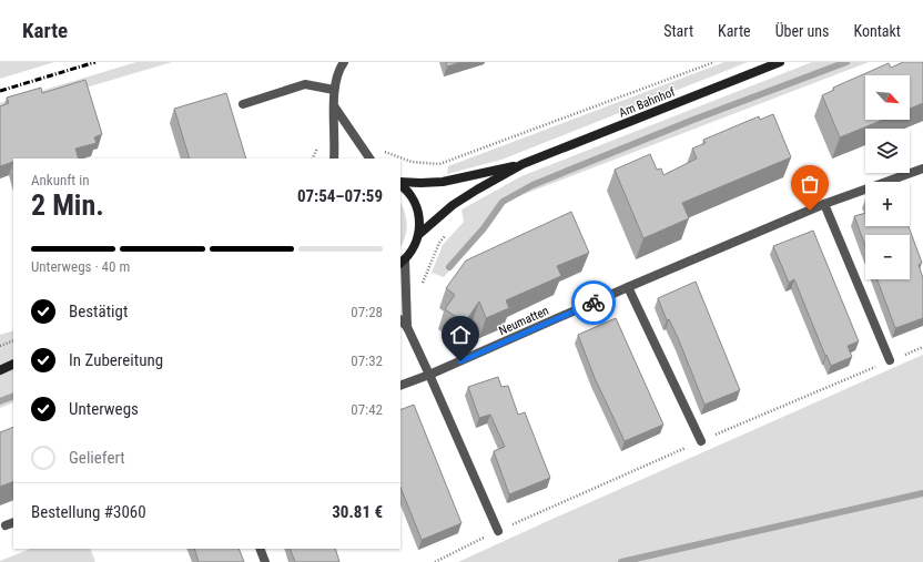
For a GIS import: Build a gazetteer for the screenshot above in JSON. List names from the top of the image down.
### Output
{
  "streets": {
    "main road": ["Am Bahnhof"],
    "street": ["Neumatten"]
  },
  "north": "bottom right",
  "page": {
    "header": "Karte",
    "nav": [
      "Start",
      "Karte",
      "Über uns",
      "Kontakt"
    ],
    "map_buttons": ["+", "−"],
    "heading": ["2 Min.", "Ankunft in", "07:54–07:59"],
    "panel": ["Bestellung #3060", "30.81 €"],
    "bar": "Unterwegs · 40 m",
    "list": [
      ["Bestätigt", "07:28"],
      ["In Zubereitung", "07:32"],
      ["Unterwegs", "07:42"],
      "Geliefert"
    ]
  }
}
